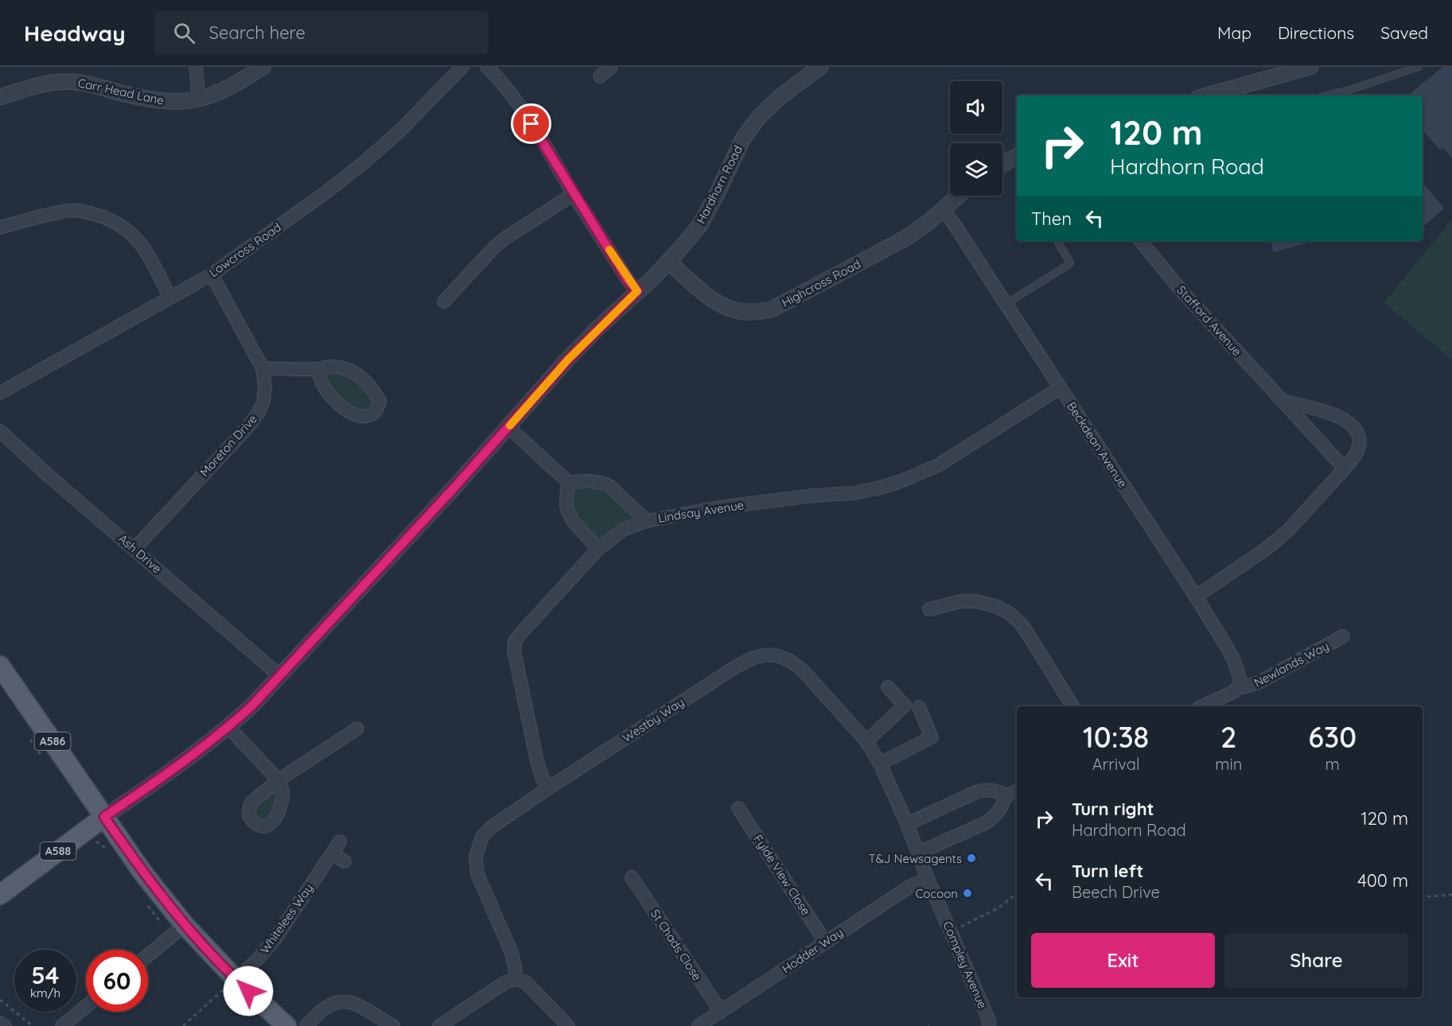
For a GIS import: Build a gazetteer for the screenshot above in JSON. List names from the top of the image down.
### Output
{
  "streets": {
    "main road": ["Hardhorn Road", "A586", "A588"],
    "street": [
      "Carr Head Lane",
      "Lowcross Road",
      "Highcross Road",
      "Stafford Avenue",
      "Beckdean Avenue",
      "Moreton Drive",
      "Lindsay Avenue",
      "Ash Drive",
      "Newlands Way",
      "Westby Way",
      "Fylde View Close",
      "Whitelees Way",
      "St Chads Close",
      "Hodder Way",
      "Compley Avenue"
    ]
  },
  "crossings": [
    ["Hardhorn Road", "Highcross Road"],
    ["Hardhorn Road", "Ash Drive"],
    ["Hardhorn Road", "A586"],
    ["Lowcross Road", "Moreton Drive"],
    ["Highcross Road", "Beckdean Avenue"],
    ["Beckdean Avenue", "Lindsay Avenue"],
    ["Beckdean Avenue", "Newlands Way"],
    ["Moreton Drive", "Ash Drive"],
    ["Lindsay Avenue", "Westby Way"],
    ["Westby Way", "Compley Avenue"],
    ["A586", "Whitelees Way"],
    ["Fylde View Close", "Hodder Way"],
    ["St Chads Close", "Hodder Way"],
    ["Hodder Way", "Compley Avenue"]
  ],
  "places": ["T&J Newsagents", "Cocoon"],
  "page": {
    "header": "Headway",
    "search": "Search here",
    "nav": ["Map", "Directions", "Saved"],
    "turn": ["120 m", "Hardhorn Road"],
    "then": "Then",
    "eta": [
      "10:38",
      "Arrival",
      "2",
      "min",
      "630",
      "m"
    ],
    "list": [
      {
        "name": "Turn right",
        "note": "Hardhorn Road",
        "value": "120 m"
      },
      {
        "name": "Turn left",
        "note": "Beech Drive",
        "value": "400 m"
      }
    ],
    "buttons": ["Exit", "Share"],
    "speed": "54 km/h",
    "limit": "60"
  }
}
